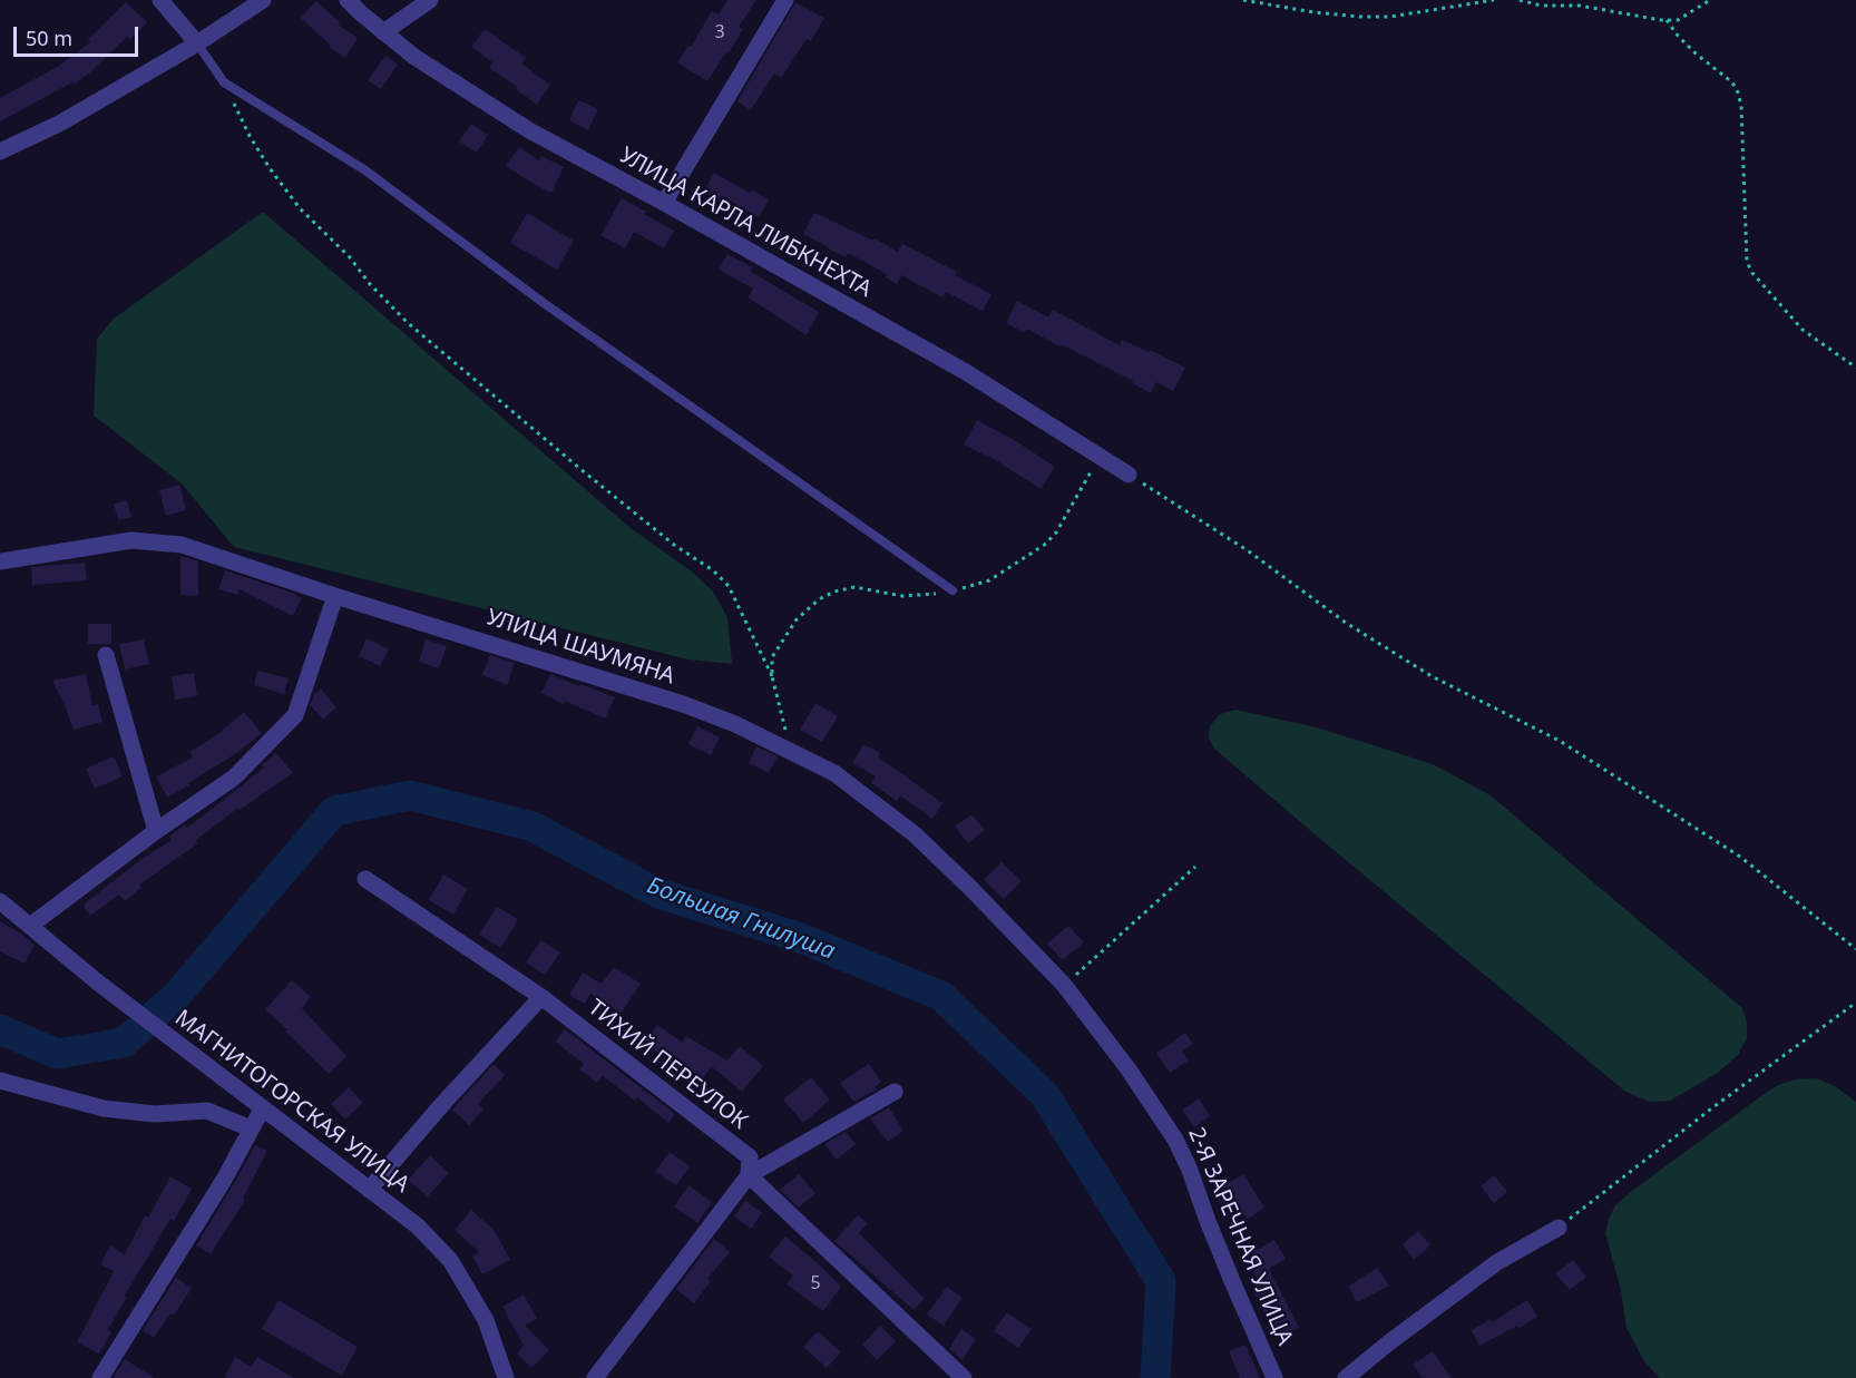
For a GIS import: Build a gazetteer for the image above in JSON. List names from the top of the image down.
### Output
{
  "streets": {
    "street": [
      "УЛИЦА КАРЛА ЛИБКНЕХТА",
      "УЛИЦА ШАУМЯНА",
      "ТИХИЙ ПЕРЕУЛОК",
      "МАГНИТОГОРСКАЯ УЛИЦА",
      "2-Я ЗАРЕЧНАЯ УЛИЦА"
    ]
  },
  "crossings": [
    ["УЛИЦА ШАУМЯНА", "2-Я ЗАРЕЧНАЯ УЛИЦА"]
  ],
  "water": ["Большая Гнилуша"],
  "house_numbers": ["3", "5"],
  "scale_bar": "50 m"
}
